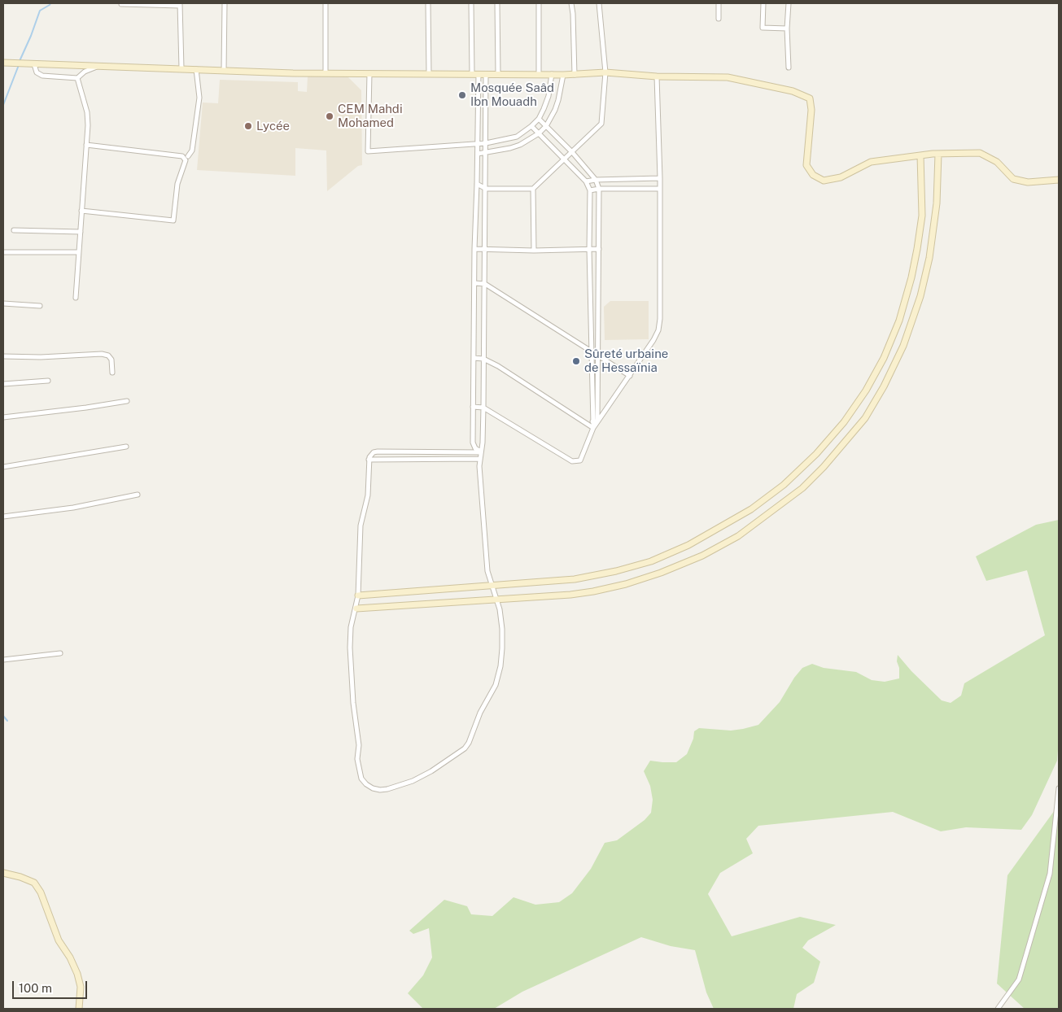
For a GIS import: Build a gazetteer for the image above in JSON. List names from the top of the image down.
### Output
{
  "places": [
    "Mosquée Saâd Ibn Mouadh",
    "CEM Mahdi Mohamed",
    "Lycée",
    "Sûreté urbaine de Hessaïnia"
  ],
  "scale_bar": "100 m"
}
